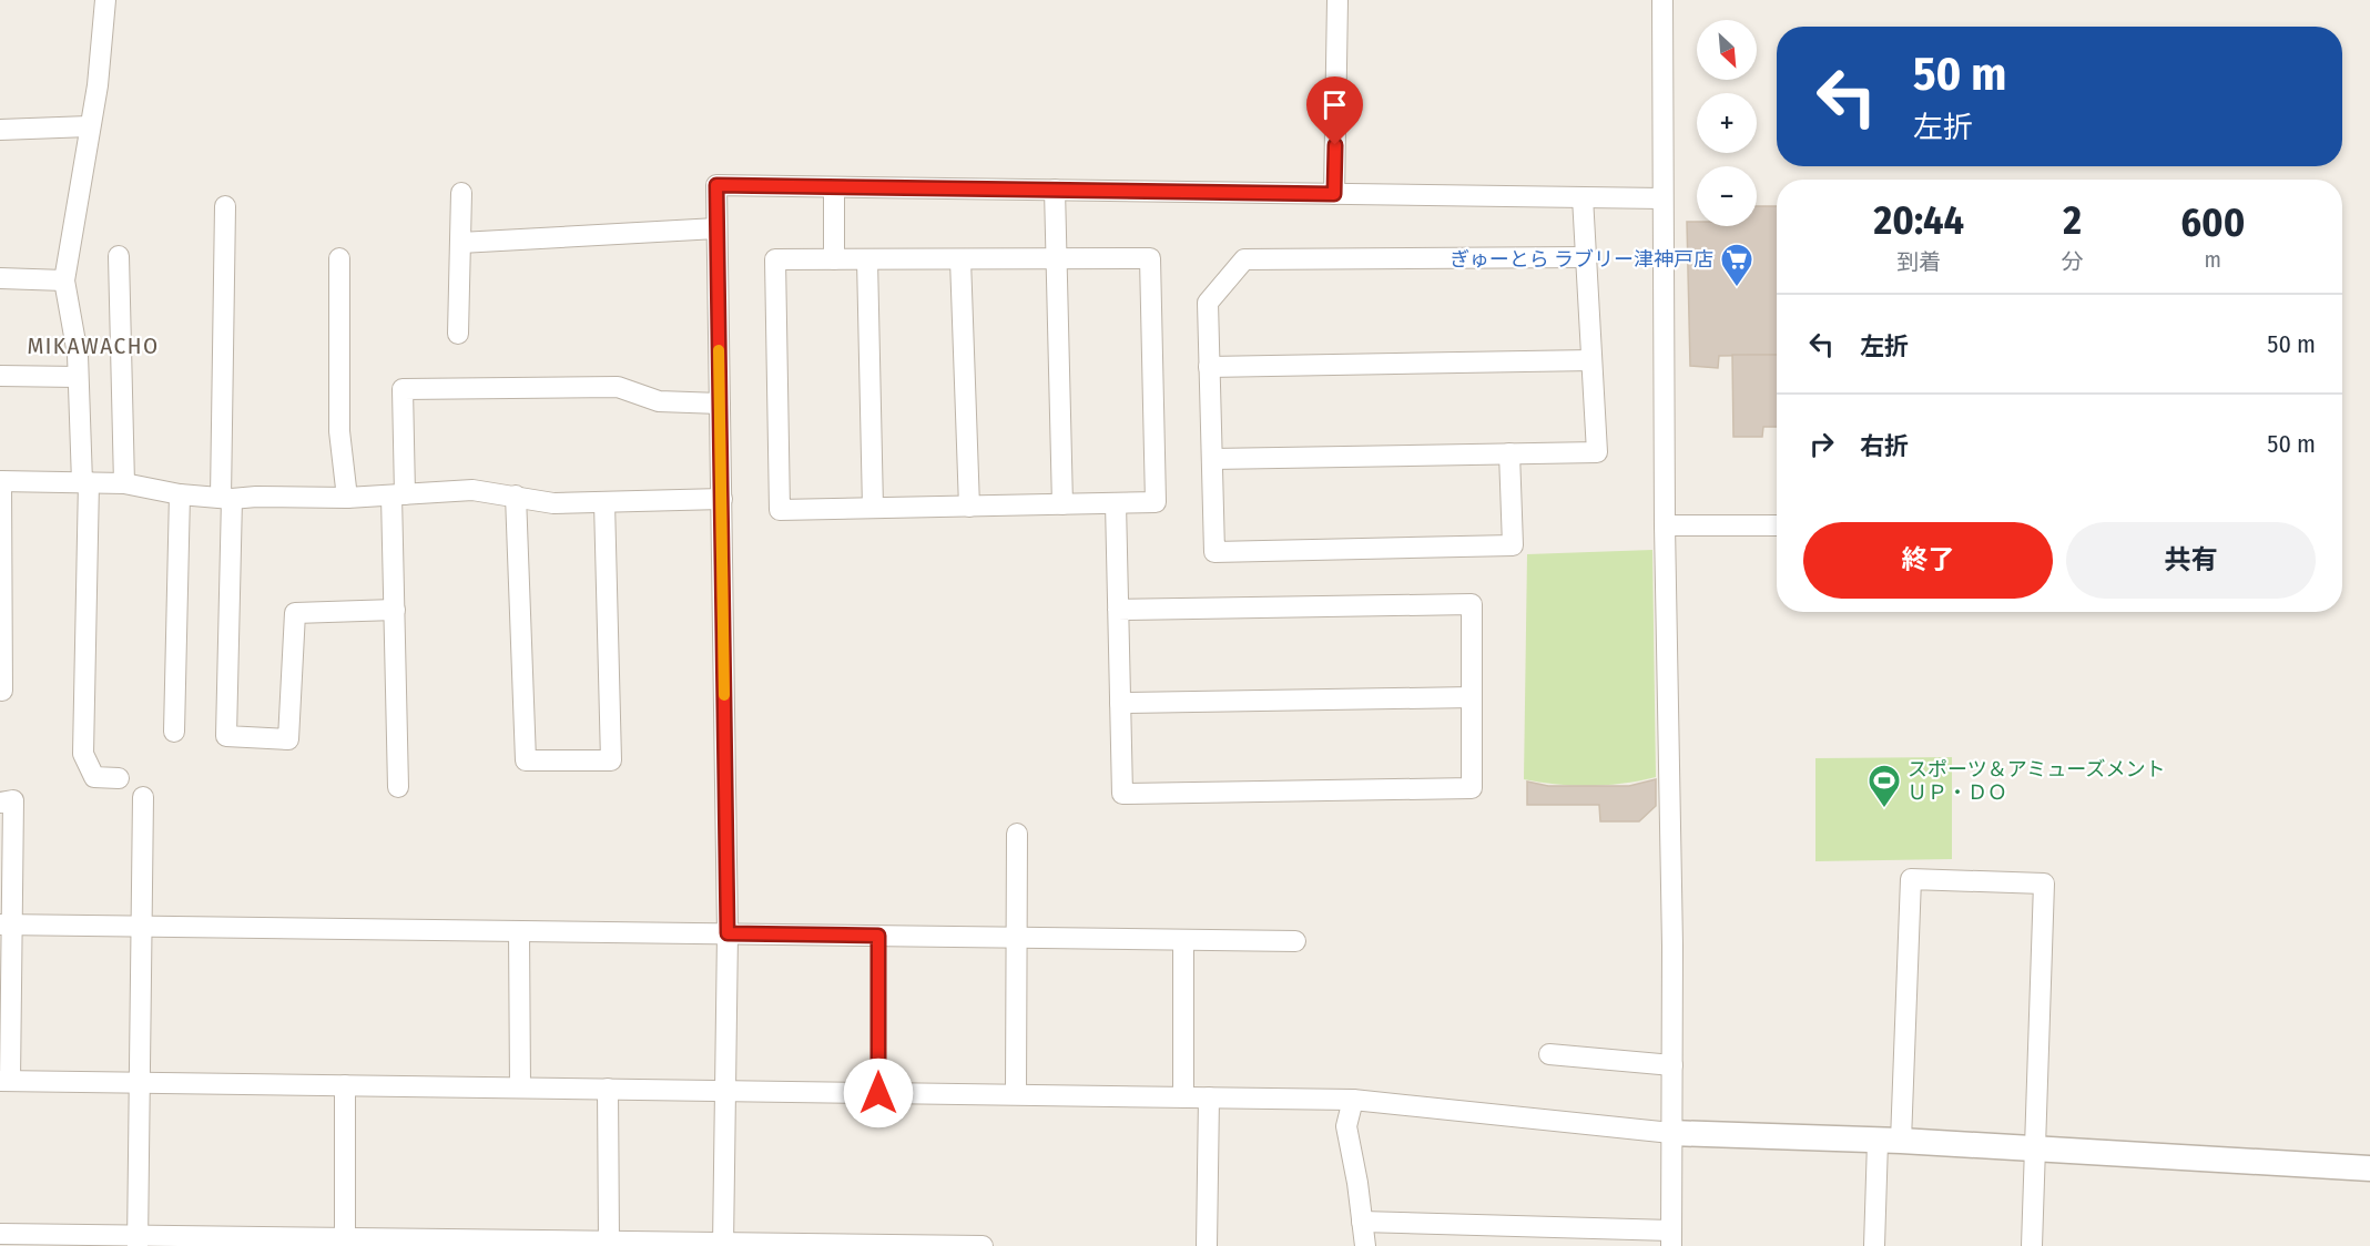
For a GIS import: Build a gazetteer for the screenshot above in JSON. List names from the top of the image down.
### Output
{
  "districts": ["MIKAWACHO"],
  "places": {
    "supermarket": ["ぎゅーとら ラブリー津神戸店"],
    "sports": ["スポーツ＆アミューズメント ＵＰ・ＤＯ"]
  },
  "north": "bottom right",
  "page": {
    "map_buttons": ["+", "−"],
    "turn": ["50 m", "左折"],
    "eta": [
      "20:44",
      "到着",
      "2",
      "分",
      "600",
      "m"
    ],
    "list": [
      {
        "name": "左折",
        "value": "50 m"
      },
      {
        "name": "右折",
        "value": "50 m"
      }
    ],
    "buttons": ["終了", "共有"]
  }
}
